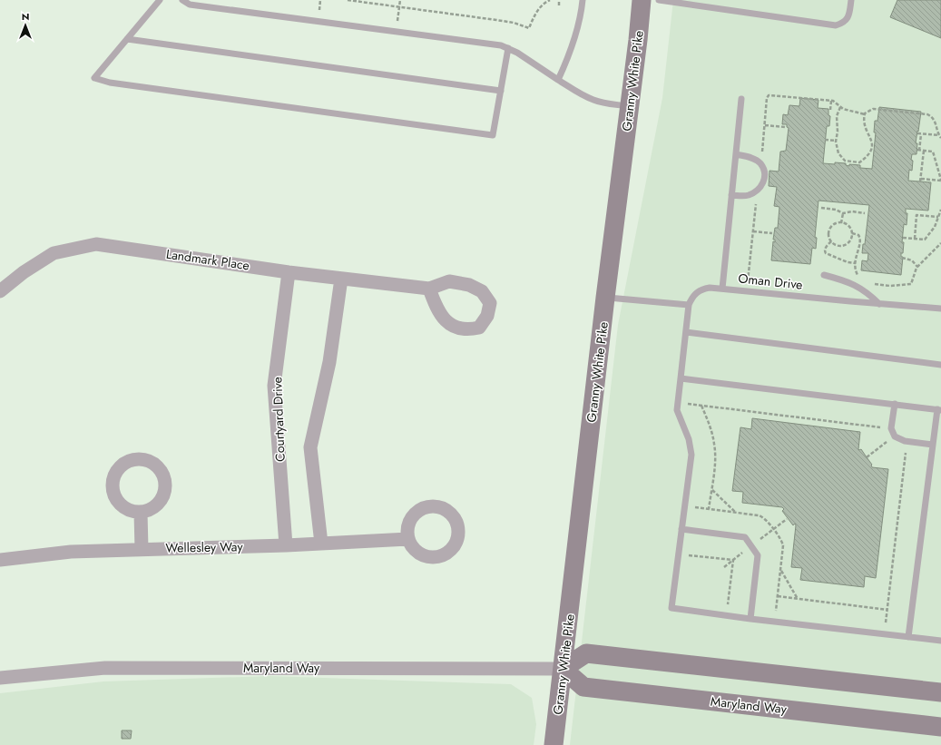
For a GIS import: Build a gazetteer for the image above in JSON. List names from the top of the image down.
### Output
{
  "streets": {
    "main road": ["Granny White Pike", "Maryland Way"],
    "street": ["Landmark Place", "Courtyard Drive", "Wellesley Way"],
    "lane": ["Oman Drive"]
  },
  "crossings": [
    ["Granny White Pike", "Maryland Way"],
    ["Landmark Place", "Courtyard Drive"],
    ["Courtyard Drive", "Wellesley Way"]
  ],
  "north": "top"
}
